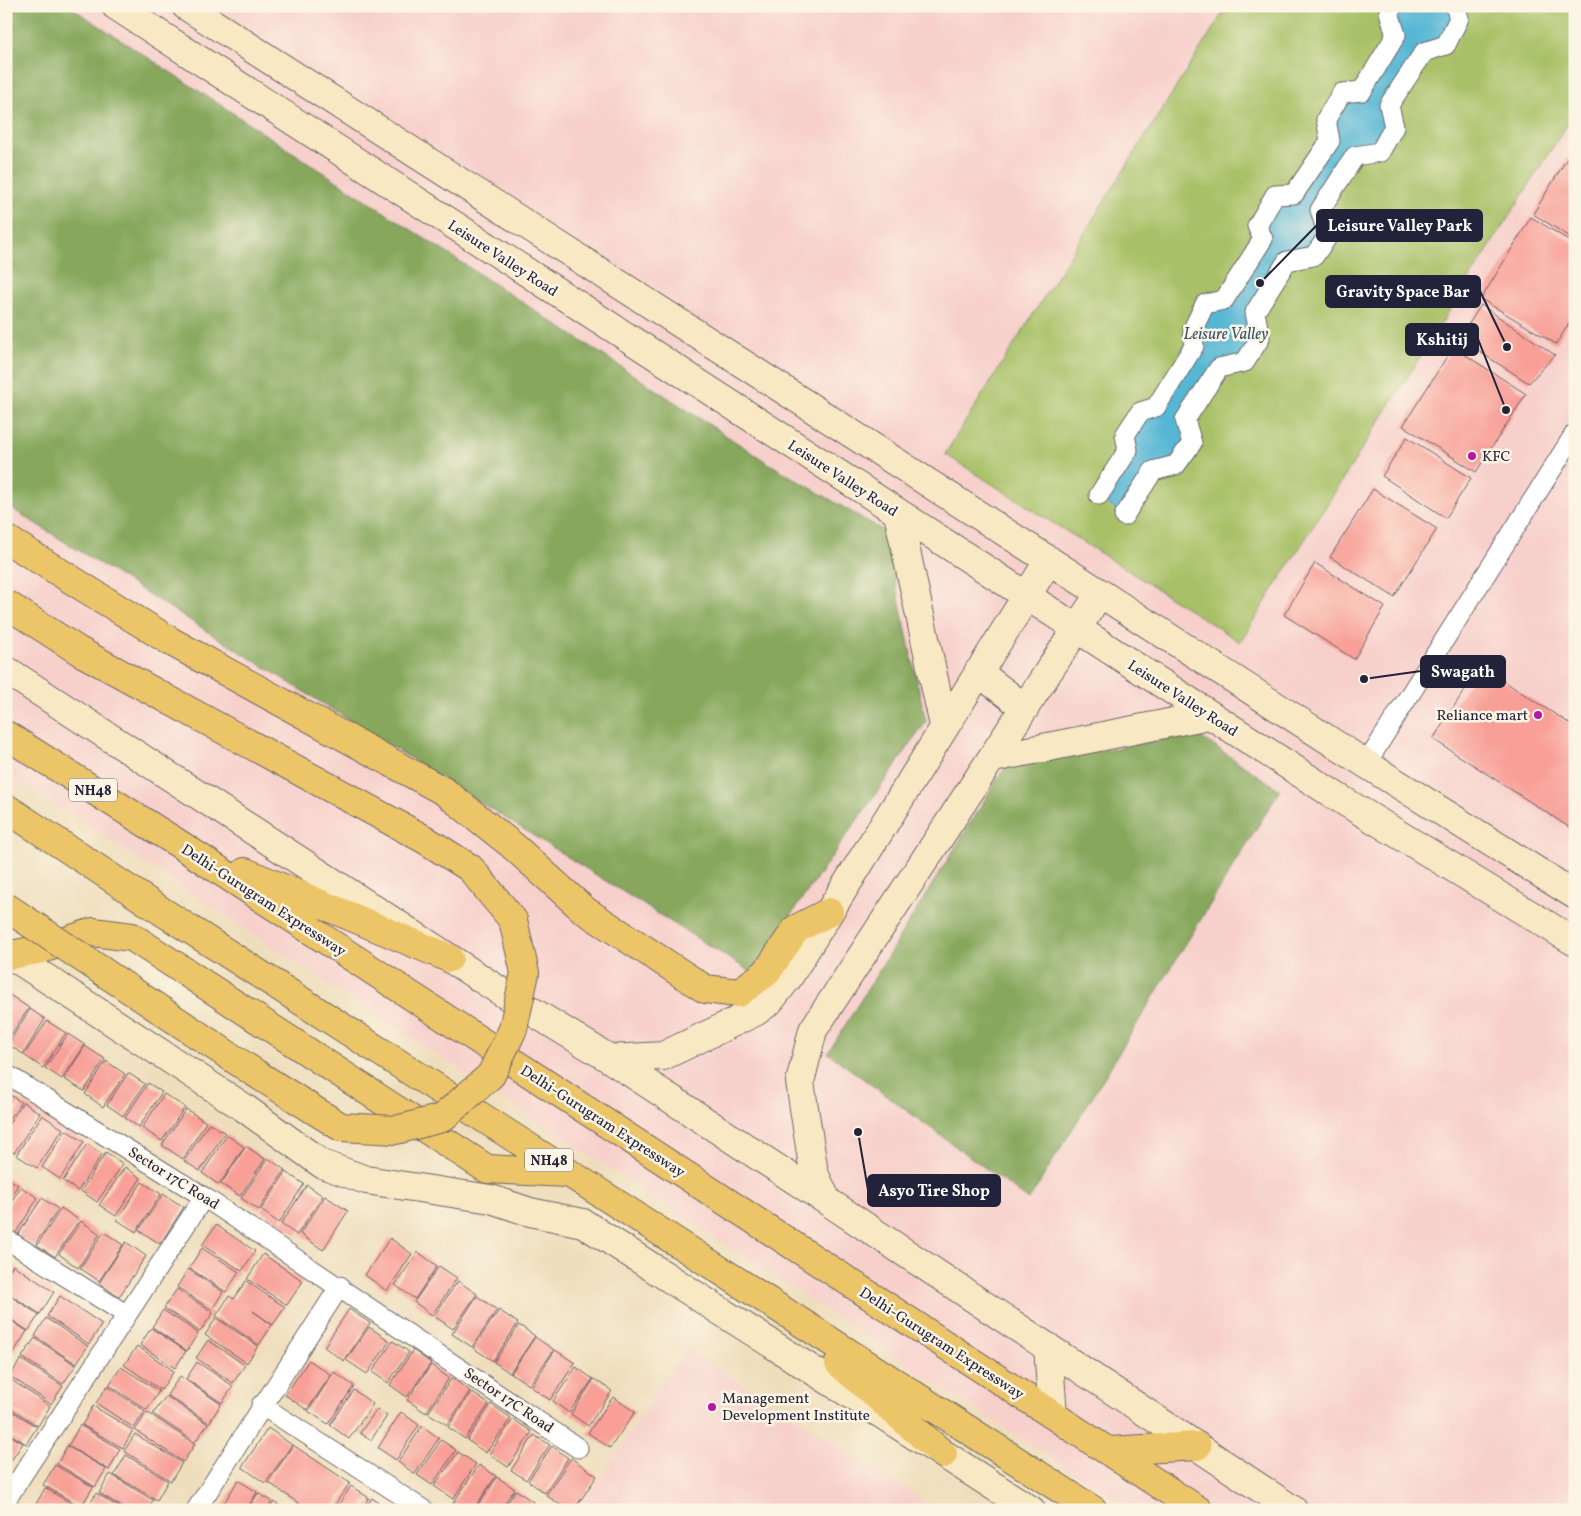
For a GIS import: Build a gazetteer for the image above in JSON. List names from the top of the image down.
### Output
{
  "streets": {
    "main road": ["NH48", "Delhi-Gurugram Expressway"],
    "street": ["Leisure Valley Road", "Sector 17C Road"]
  },
  "water": ["Leisure Valley"],
  "places": [
    "Leisure Valley Park",
    "Gravity Space Bar",
    "Kshitij",
    "KFC",
    "Swagath",
    "Reliance mart",
    "Asyo Tire Shop",
    "Management Development Institute"
  ]
}
